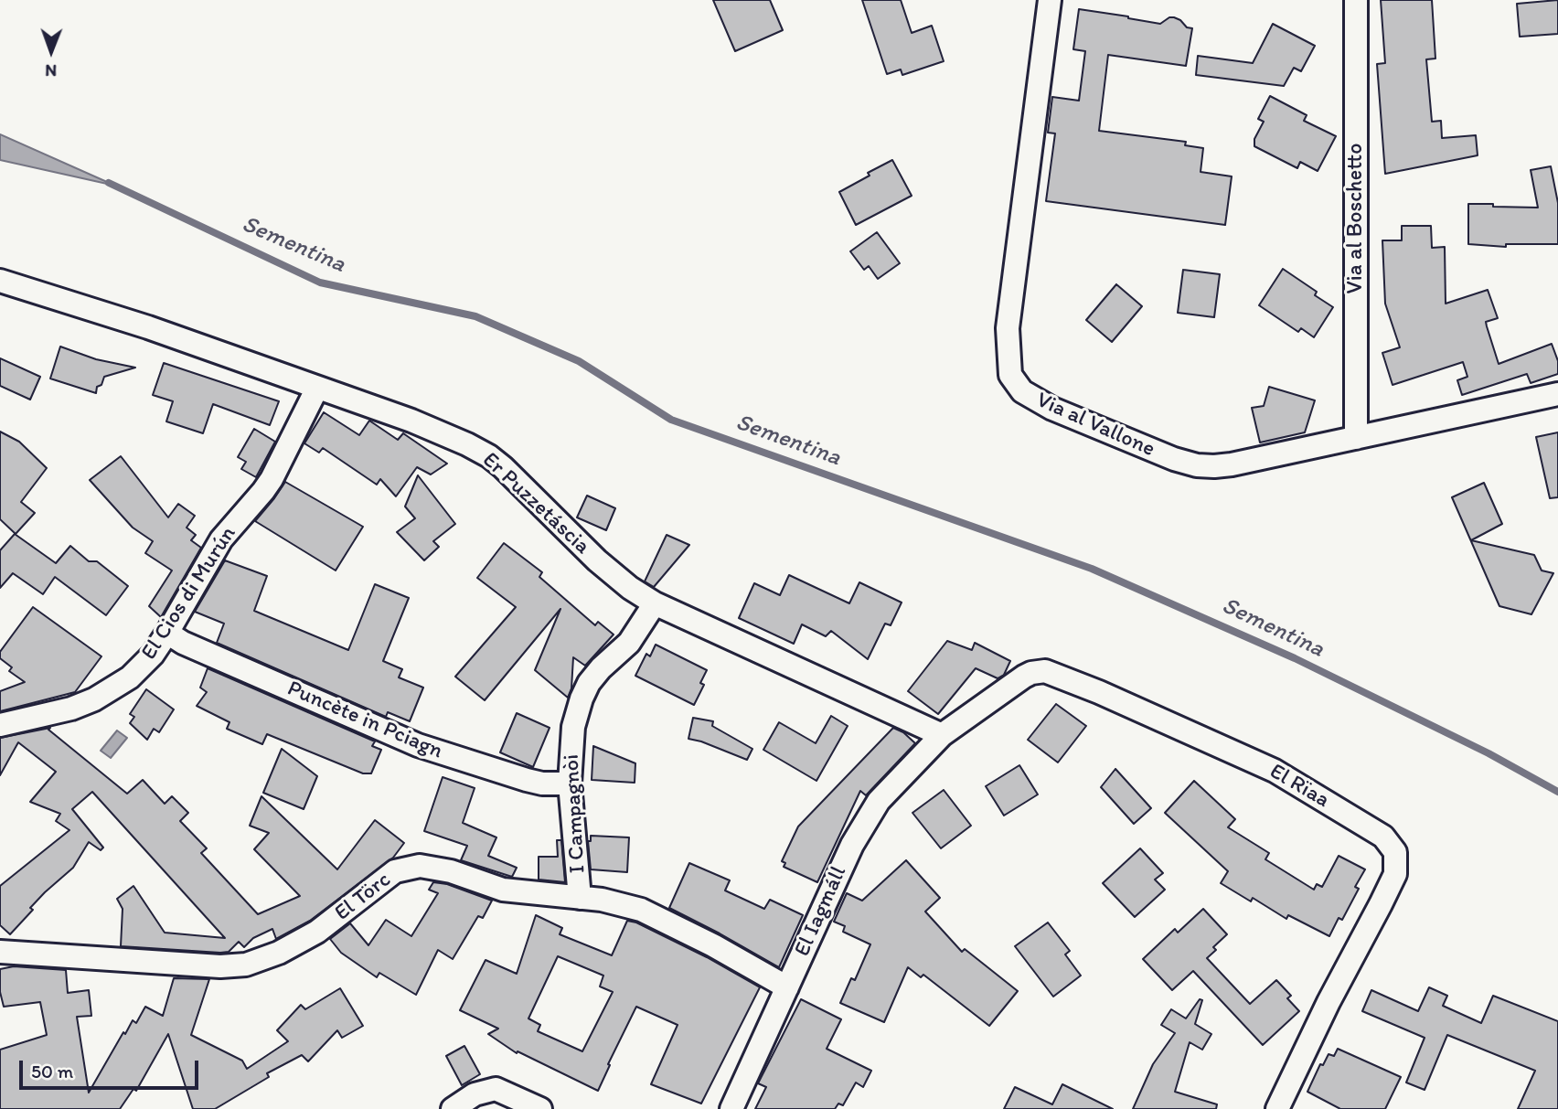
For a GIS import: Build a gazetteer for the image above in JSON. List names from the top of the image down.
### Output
{
  "streets": {
    "street": [
      "Via al Boschetto",
      "Via al Vallone",
      "Er Puzzetáscia",
      "El Cios di Murún",
      "Puncète in Pciagn",
      "El Rïaa",
      "I Campagnòi",
      "El Törc",
      "El Iagmáll"
    ]
  },
  "crossings": [
    ["Via al Boschetto", "Via al Vallone"],
    ["Er Puzzetáscia", "El Cios di Murún"],
    ["Er Puzzetáscia", "El Rïaa"],
    ["Er Puzzetáscia", "I Campagnòi"],
    ["Er Puzzetáscia", "El Iagmáll"],
    ["El Cios di Murún", "Puncète in Pciagn"],
    ["Puncète in Pciagn", "I Campagnòi"],
    ["El Rïaa", "El Iagmáll"],
    ["I Campagnòi", "El Törc"],
    ["El Törc", "El Iagmáll"]
  ],
  "water": ["Sementina"],
  "scale_bar": "50 m",
  "north": "bottom"
}
